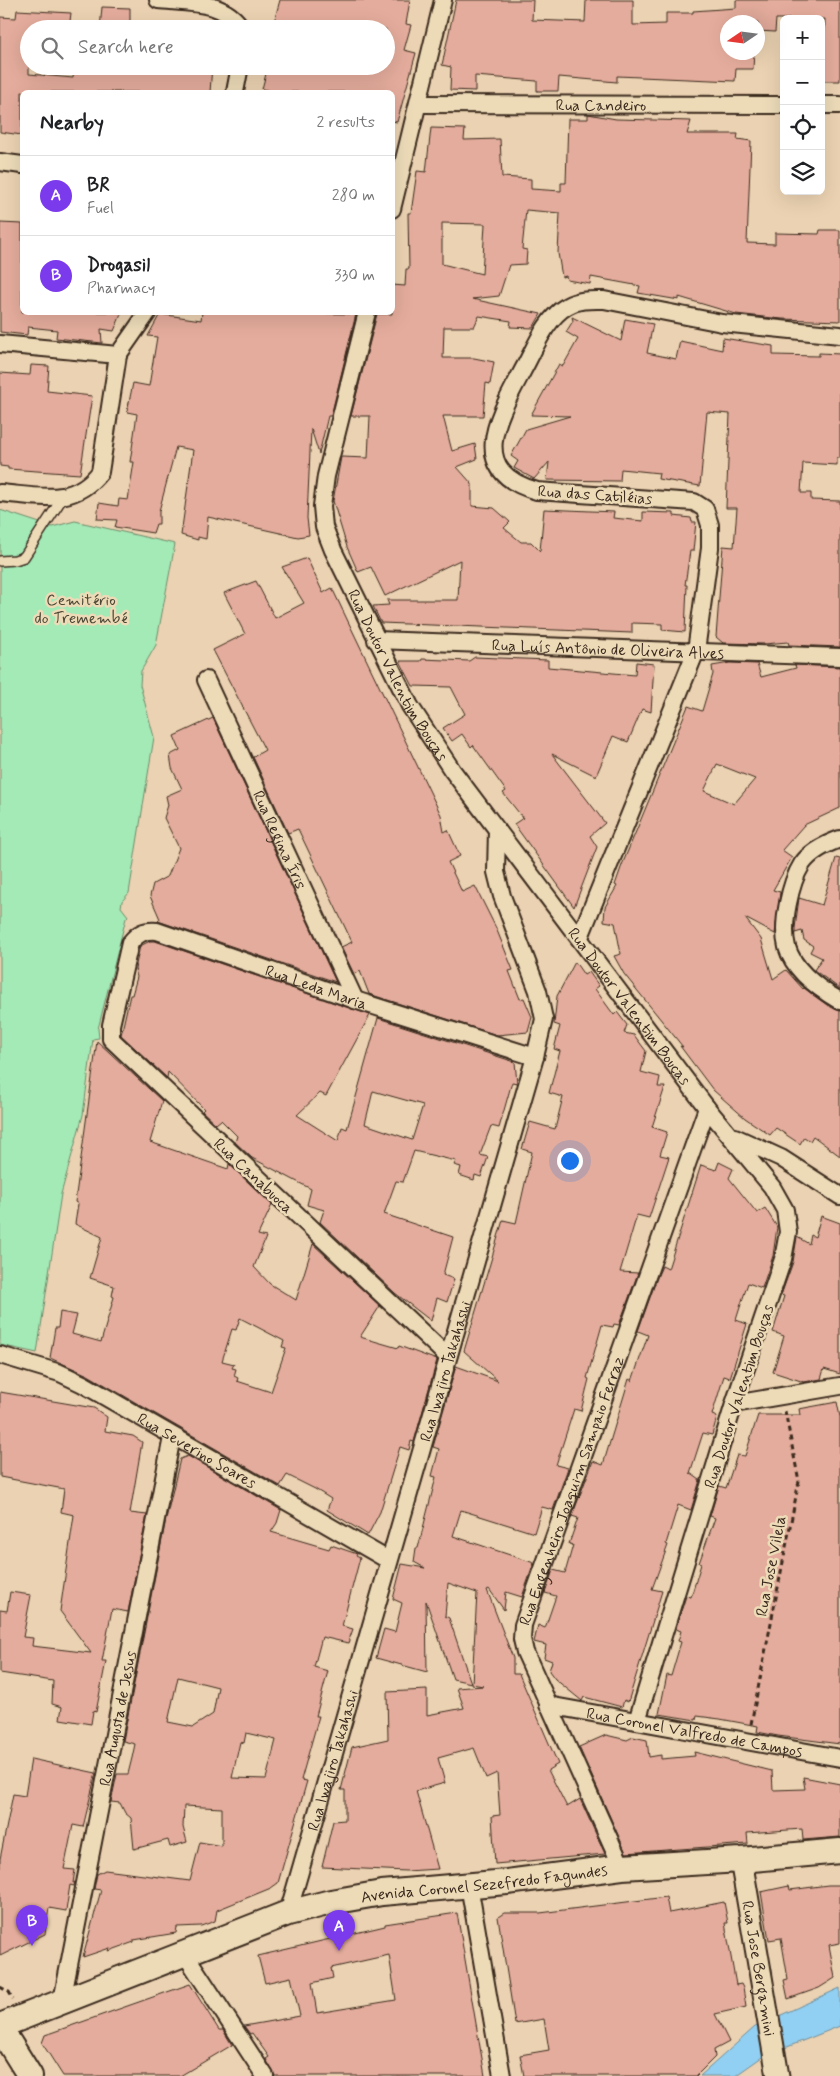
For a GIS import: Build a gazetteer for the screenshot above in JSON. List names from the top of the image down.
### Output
{
  "streets": {
    "main road": ["Avenida Coronel Sezefredo Fagundes"],
    "street": [
      "Rua Candeiro",
      "Rua das Catiléias",
      "Rua Luís Antônio de Oliveira Alves",
      "Rua Doutor Valentim Bouças",
      "Rua Regina Íris",
      "Rua Leda Maria",
      "Rua Canabuoca",
      "Rua Iwajiro Takahashi",
      "Rua Severino Soares",
      "Rua Engenheiro Joaquim Sampaio Ferraz",
      "Rua Augusta de Jesus",
      "Rua Coronel Valfredo de Campos",
      "Rua Jose Bergamini"
    ],
    "path": ["Rua Jose Vilela"]
  },
  "crossings": [
    ["Rua das Catiléias", "Rua Luís Antônio de Oliveira Alves"],
    ["Rua das Catiléias", "Rua Doutor Valentim Bouças"],
    ["Rua Luís Antônio de Oliveira Alves", "Rua Doutor Valentim Bouças"],
    ["Rua Doutor Valentim Bouças", "Rua Iwajiro Takahashi"],
    ["Rua Doutor Valentim Bouças", "Rua Engenheiro Joaquim Sampaio Ferraz"],
    ["Rua Doutor Valentim Bouças", "Rua Coronel Valfredo de Campos"],
    ["Rua Regina Íris", "Rua Leda Maria"],
    ["Rua Leda Maria", "Rua Canabuoca"],
    ["Rua Leda Maria", "Rua Iwajiro Takahashi"],
    ["Rua Canabuoca", "Rua Iwajiro Takahashi"],
    ["Rua Iwajiro Takahashi", "Rua Severino Soares"],
    ["Rua Iwajiro Takahashi", "Avenida Coronel Sezefredo Fagundes"],
    ["Rua Severino Soares", "Rua Augusta de Jesus"],
    ["Rua Engenheiro Joaquim Sampaio Ferraz", "Rua Coronel Valfredo de Campos"],
    ["Rua Engenheiro Joaquim Sampaio Ferraz", "Avenida Coronel Sezefredo Fagundes"],
    ["Rua Jose Vilela", "Rua Coronel Valfredo de Campos"],
    ["Rua Augusta de Jesus", "Avenida Coronel Sezefredo Fagundes"],
    ["Avenida Coronel Sezefredo Fagundes", "Rua Jose Bergamini"]
  ],
  "parks": ["Cemitério do Tremembé"],
  "north": "left",
  "page": {
    "map_buttons": ["+", "−"],
    "search": "Search here",
    "heading": ["Nearby", "2 results"],
    "list": [
      {
        "mark": "A",
        "name": "BR",
        "note": "Fuel",
        "value": "280 m"
      },
      {
        "mark": "B",
        "name": "Drogasil",
        "note": "Pharmacy",
        "value": "330 m"
      }
    ],
    "pins": ["B", "A"]
  }
}
